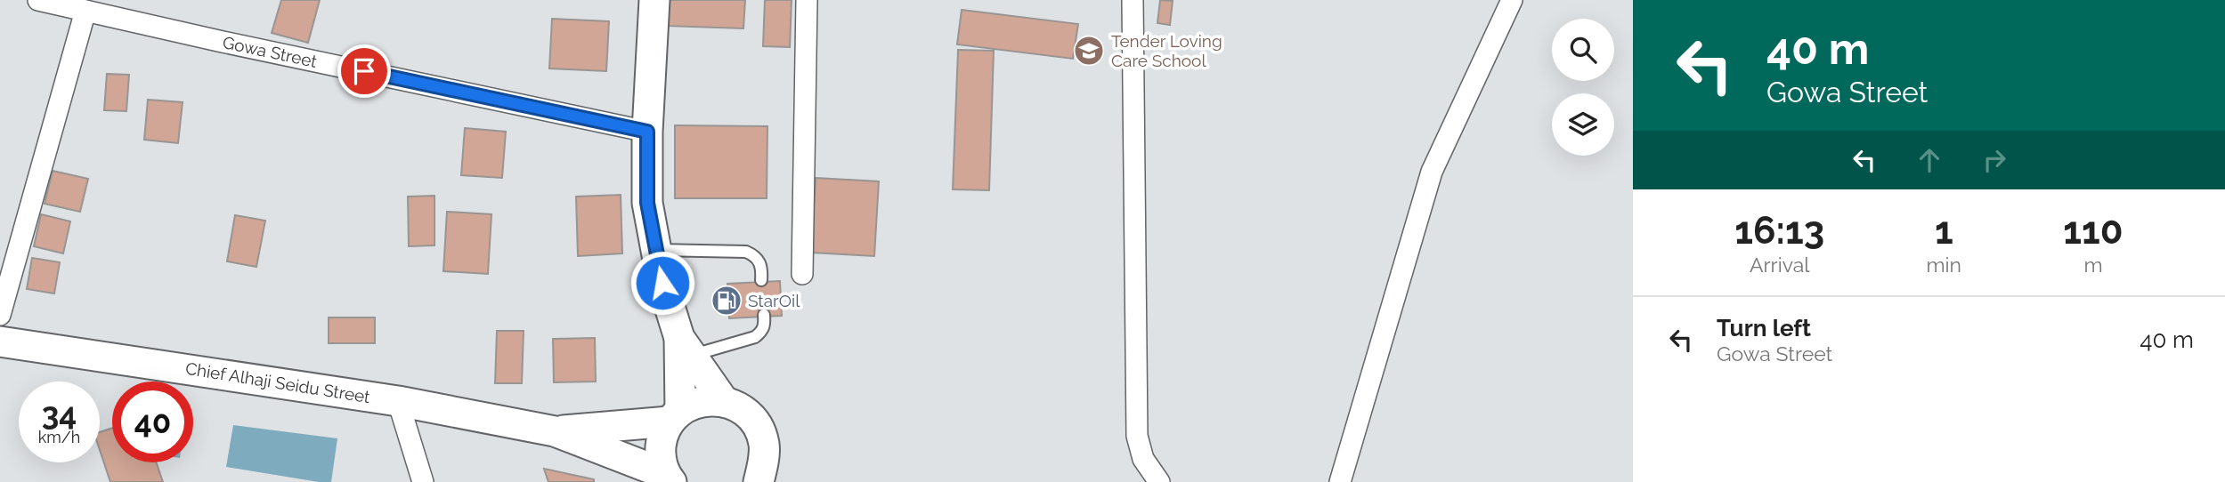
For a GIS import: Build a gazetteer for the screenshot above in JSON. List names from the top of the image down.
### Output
{
  "streets": {
    "main road": ["Chief Alhaji Seidu Street"],
    "street": ["Gowa Street"]
  },
  "places": {
    "school or university": ["Tender Loving Care School"],
    "fuel station": ["StarOil"]
  },
  "page": {
    "turn": ["40 m", "Gowa Street"],
    "eta": [
      "16:13",
      "Arrival",
      "1",
      "min",
      "110",
      "m"
    ],
    "list": [
      {
        "name": "Turn left",
        "note": "Gowa Street",
        "value": "40 m"
      }
    ],
    "speed": "34 km/h",
    "limit": "40"
  }
}
